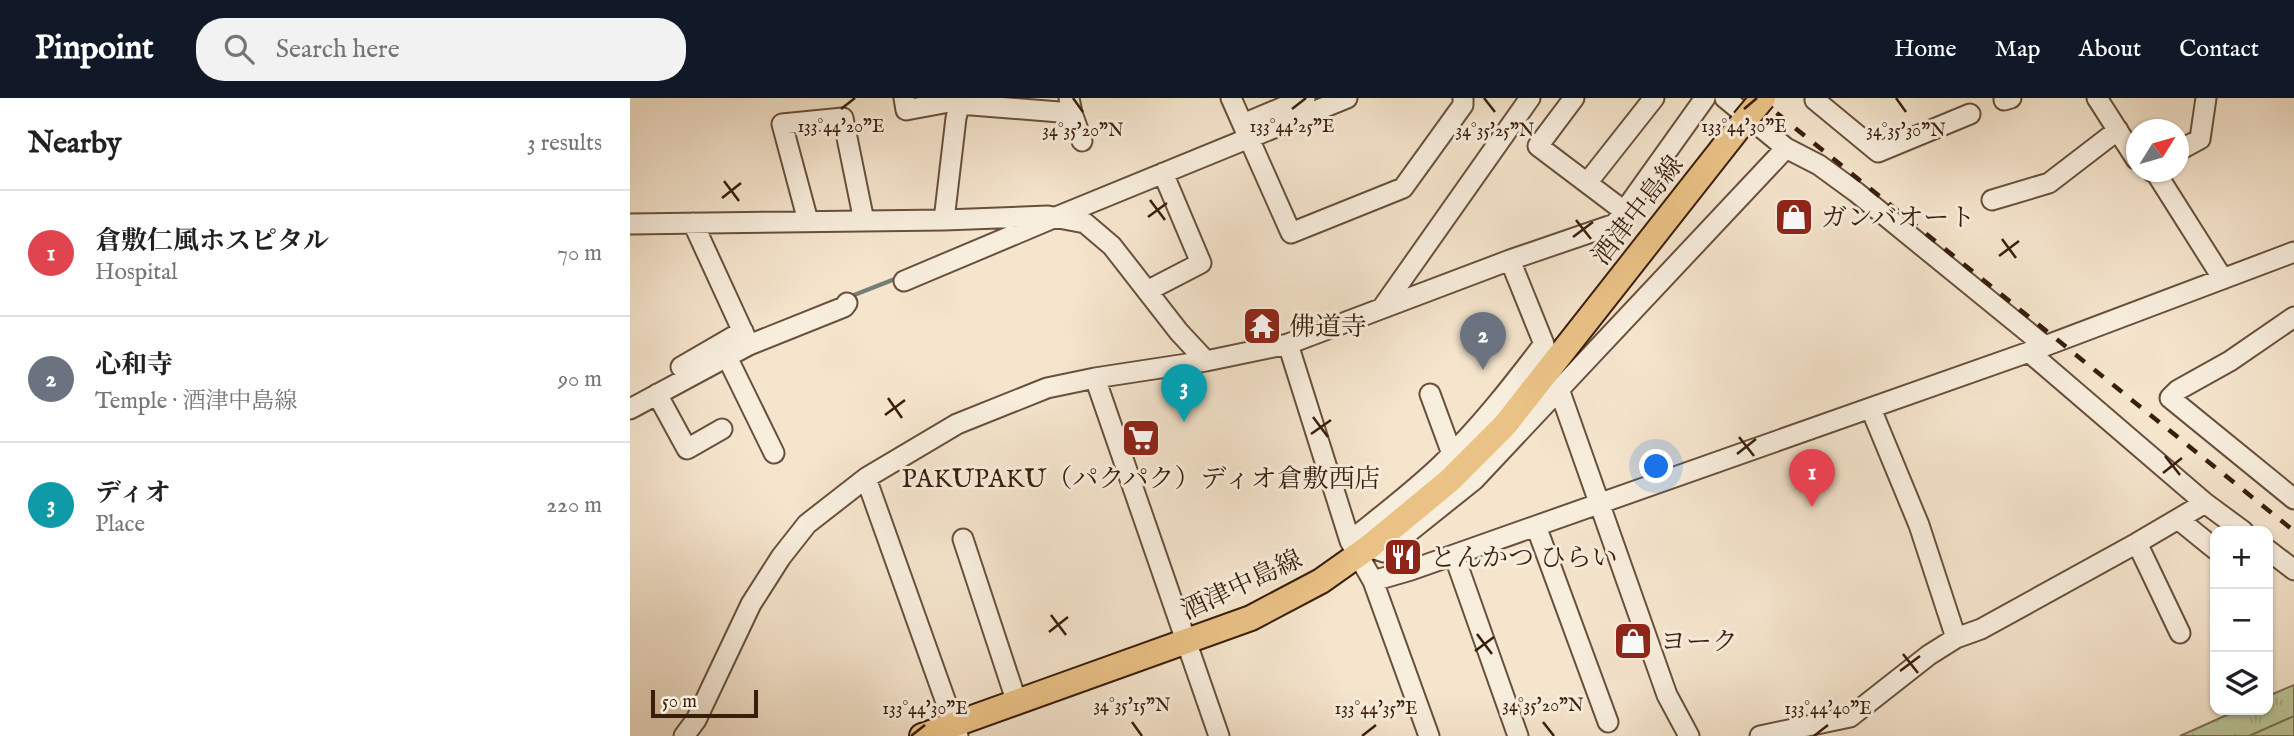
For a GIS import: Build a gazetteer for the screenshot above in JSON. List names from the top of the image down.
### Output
{
  "streets": {
    "main road": ["酒津中島線"]
  },
  "places": {
    "shop": ["ガンバオート", "ヨーク"],
    "temple": ["佛道寺"],
    "supermarket": ["PAKUPAKU（パクパク）ディオ倉敷西店"],
    "restaurant": ["とんかつ ひらい"]
  },
  "scale_bar": "50 m",
  "north": "top right",
  "page": {
    "header": "Pinpoint",
    "search": "Search here",
    "nav": [
      "Home",
      "Map",
      "About",
      "Contact"
    ],
    "heading": ["Nearby", "3 results"],
    "list": [
      {
        "mark": "1",
        "name": "倉敷仁風ホスピタル",
        "note": "Hospital",
        "value": "70 m"
      },
      {
        "mark": "2",
        "name": "心和寺",
        "note": "Temple · 酒津中島線",
        "value": "90 m"
      },
      {
        "mark": "3",
        "name": "ディオ",
        "note": "Place",
        "value": "220 m"
      }
    ],
    "pins": ["2", "3", "1"],
    "map_buttons": ["+", "−"],
    "scale": "50 m"
  },
  "coordinates": [
    "133°44'20\"E",
    "133°44'30\"E",
    "133°44'25\"E",
    "34°35'20\"N",
    "34°35'25\"N",
    "34°35'30\"N",
    "34°35'15\"N",
    "133°44'35\"E",
    "133°44'40\"E"
  ]
}
